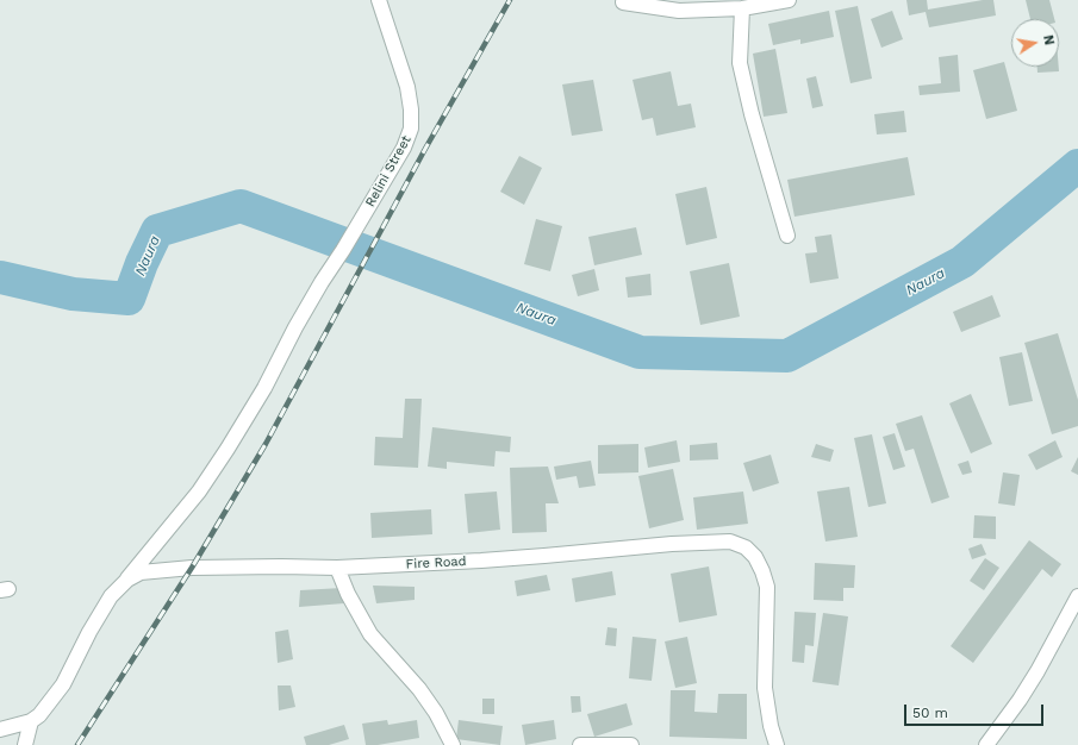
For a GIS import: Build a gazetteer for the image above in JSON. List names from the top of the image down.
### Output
{
  "streets": {
    "street": ["Relini Street", "Fire Road"]
  },
  "crossings": [
    ["Relini Street", "Fire Road"]
  ],
  "water": ["Naura"],
  "scale_bar": "50 m",
  "north": "right"
}
